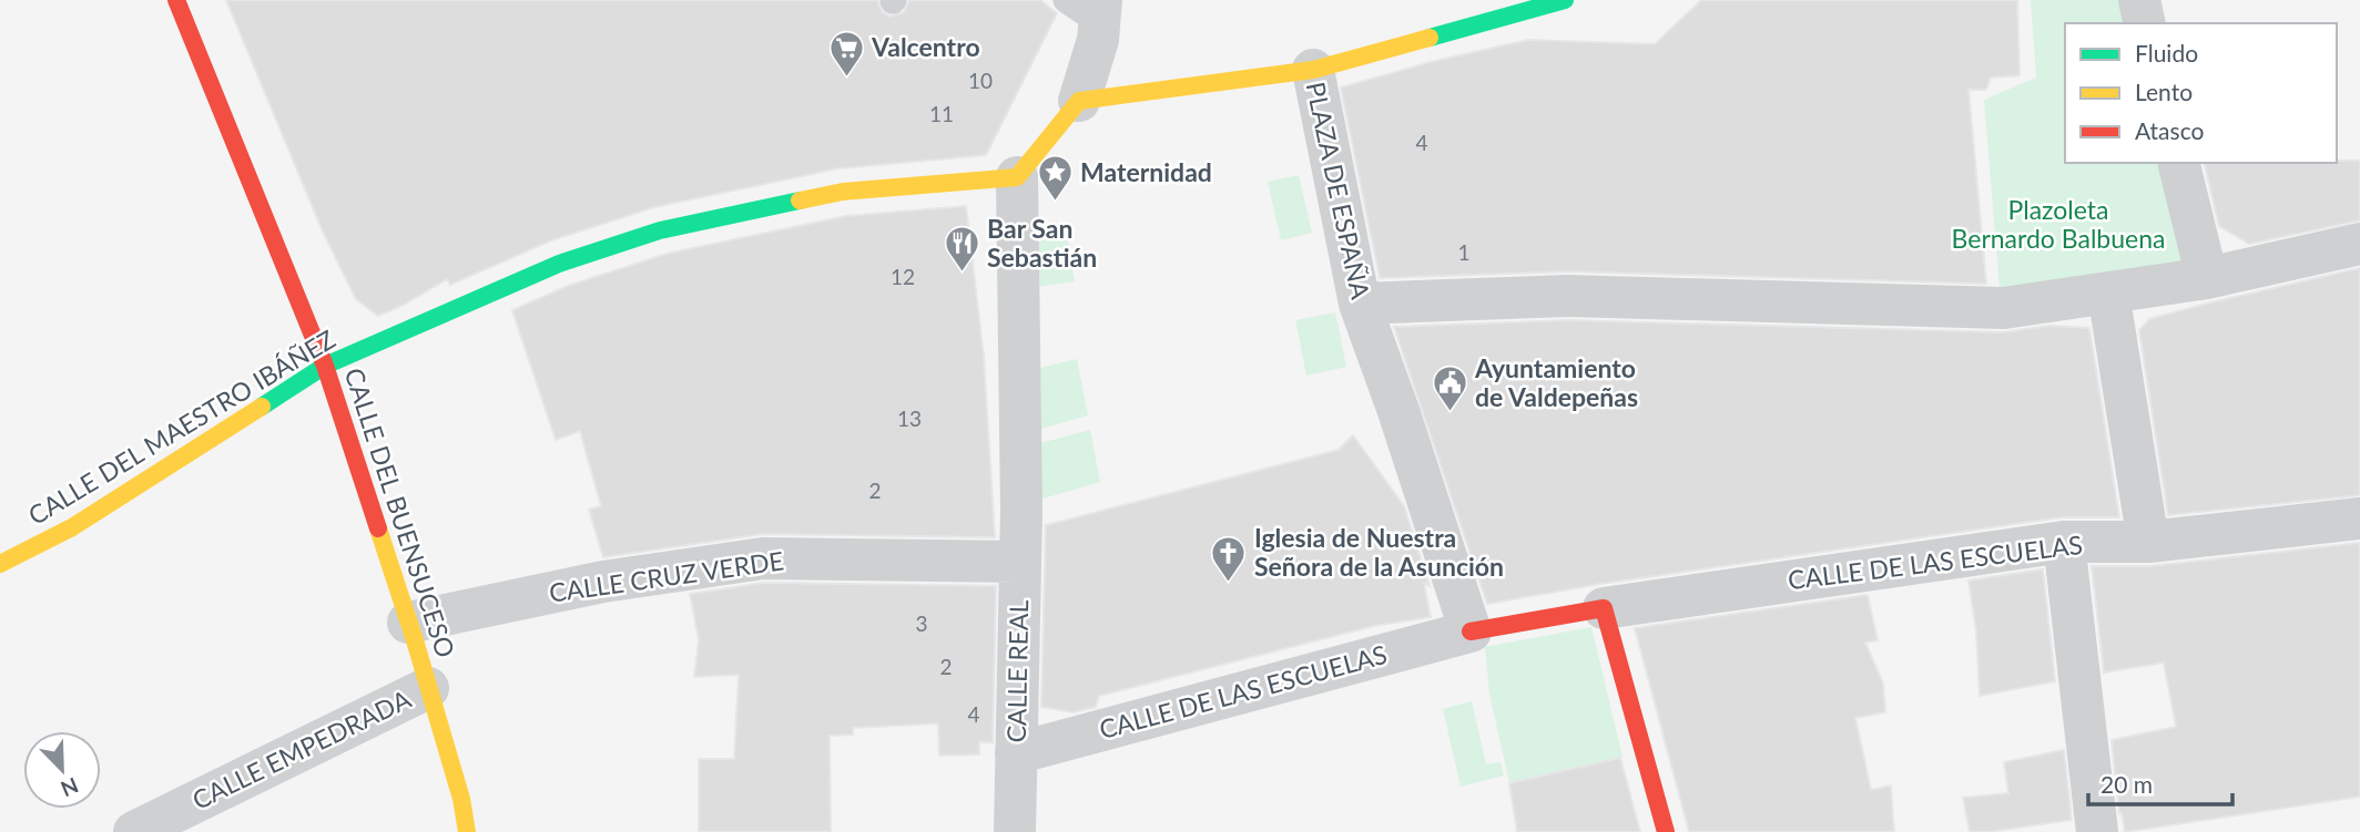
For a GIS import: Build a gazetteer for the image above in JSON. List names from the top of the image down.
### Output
{
  "streets": {
    "street": [
      "PLAZA DE ESPAÑA",
      "CALLE DEL MAESTRO IBÁÑEZ",
      "CALLE DEL BUENSUCESO",
      "CALLE DE LAS ESCUELAS",
      "CALLE CRUZ VERDE",
      "CALLE REAL",
      "CALLE EMPEDRADA"
    ]
  },
  "crossings": [
    ["PLAZA DE ESPAÑA", "CALLE DE LAS ESCUELAS"],
    ["CALLE DEL MAESTRO IBÁÑEZ", "CALLE DEL BUENSUCESO"],
    ["CALLE DEL MAESTRO IBÁÑEZ", "CALLE REAL"],
    ["CALLE DEL BUENSUCESO", "CALLE CRUZ VERDE"],
    ["CALLE DEL BUENSUCESO", "CALLE EMPEDRADA"],
    ["CALLE DE LAS ESCUELAS", "CALLE REAL"],
    ["CALLE CRUZ VERDE", "CALLE REAL"]
  ],
  "parks": ["Plazoleta Bernardo Balbuena"],
  "places": {
    "supermarket": ["Valcentro"],
    "place": ["Maternidad"],
    "restaurant": ["Bar San Sebastián"],
    "public building": ["Ayuntamiento de Valdepeñas"],
    "church": ["Iglesia de Nuestra Señora de la Asunción"]
  },
  "house_numbers": [
    "10",
    "11",
    "4",
    "1",
    "12",
    "13",
    "2",
    "3",
    "2",
    "4"
  ],
  "legend": ["Fluido", "Lento", "Atasco"],
  "scale_bar": "20 m",
  "north": "bottom right"
}
